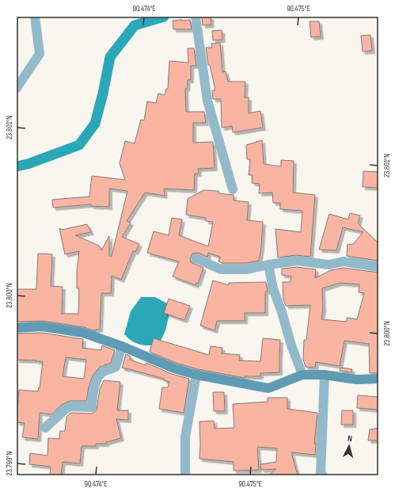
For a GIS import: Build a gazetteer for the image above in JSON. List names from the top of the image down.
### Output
{
  "north": "top",
  "coordinates": [
    "90.474°E",
    "90.475°E",
    "23.801°N",
    "23.800°N",
    "23.799°N"
  ]
}
